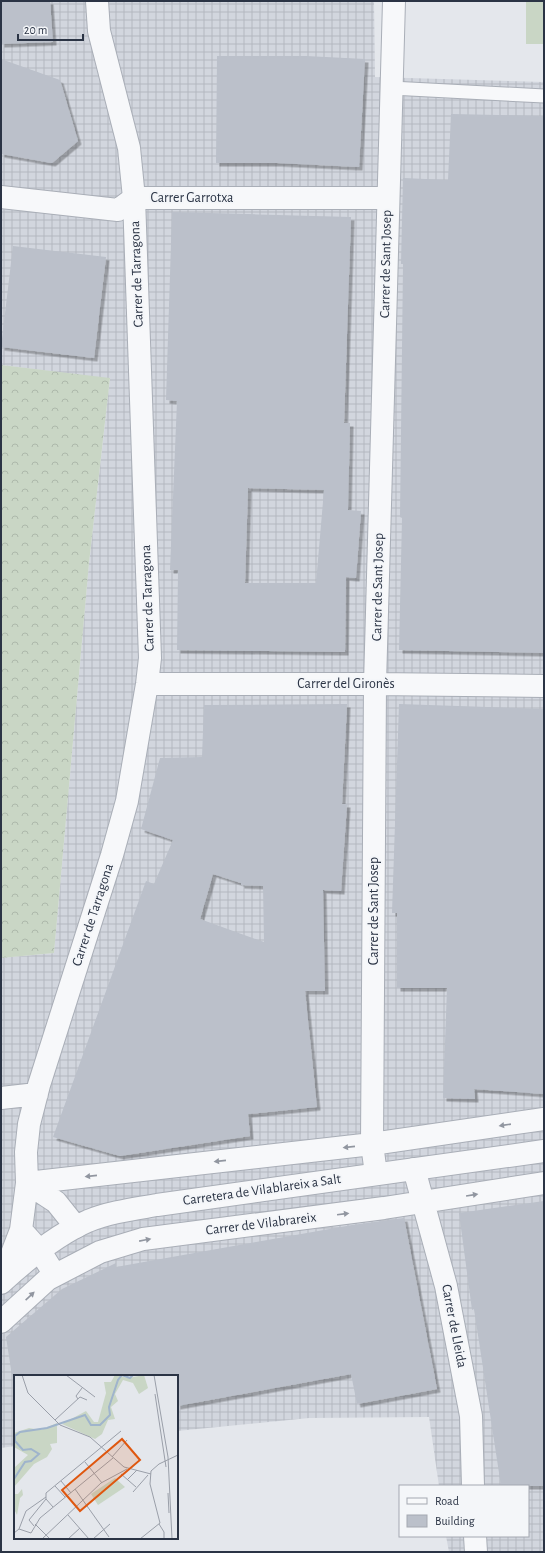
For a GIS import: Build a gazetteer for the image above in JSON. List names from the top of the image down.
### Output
{
  "streets": {
    "street": [
      "Carrer Garrotxa",
      "Carrer de Sant Josep",
      "Carrer de Tarragona",
      "Carrer del Gironès",
      "Carretera de Vilablareix a Salt",
      "Carrer de Vilabrareix",
      "Carrer de Lleida"
    ]
  },
  "crossings": [
    ["Carrer Garrotxa", "Carrer de Sant Josep"],
    ["Carrer Garrotxa", "Carrer de Tarragona"],
    ["Carrer de Sant Josep", "Carrer del Gironès"],
    ["Carrer de Sant Josep", "Carretera de Vilablareix a Salt"],
    ["Carrer de Tarragona", "Carrer del Gironès"],
    ["Carrer de Tarragona", "Carretera de Vilablareix a Salt"],
    ["Carretera de Vilablareix a Salt", "Carrer de Lleida"],
    ["Carrer de Vilabrareix", "Carrer de Lleida"]
  ],
  "legend": ["Road", "Building"],
  "scale_bar": "20 m"
}
